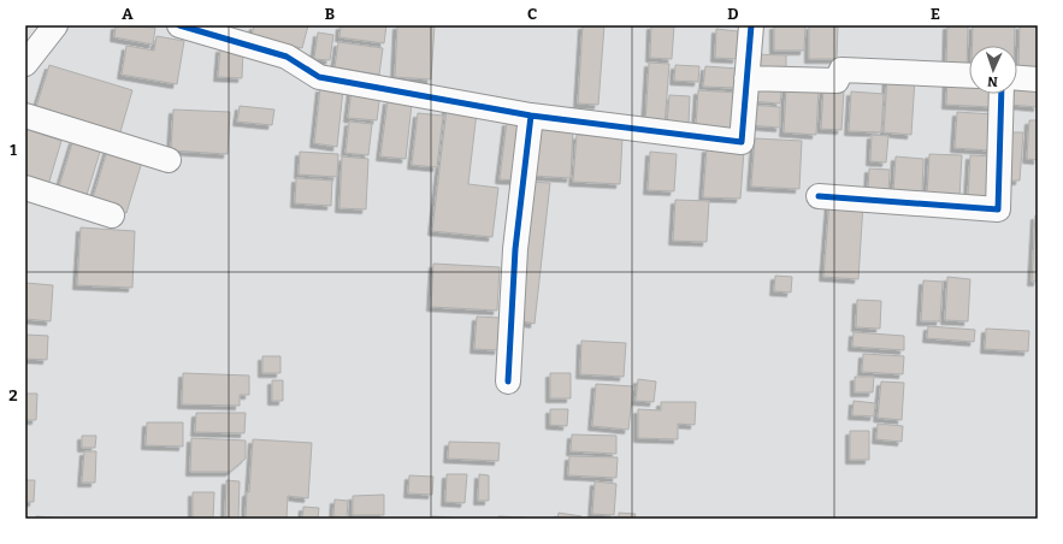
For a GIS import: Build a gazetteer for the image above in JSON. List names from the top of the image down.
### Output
{
  "north": "bottom",
  "grid": {
    "columns": [
      "A",
      "B",
      "C",
      "D",
      "E"
    ],
    "rows": ["1", "2"]
  }
}
